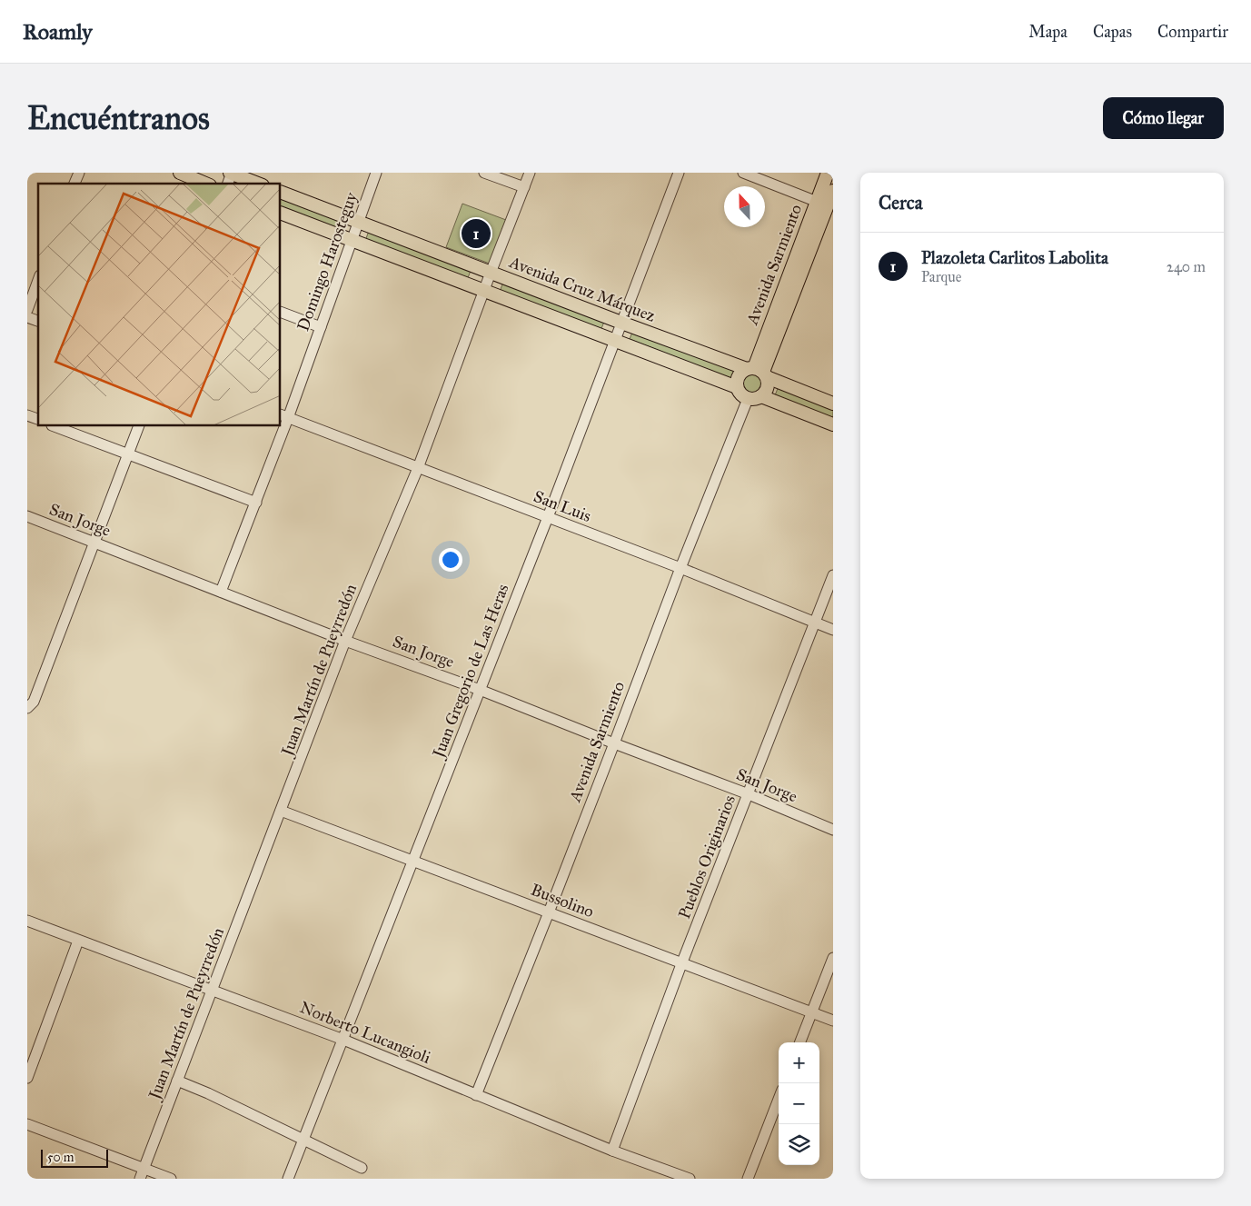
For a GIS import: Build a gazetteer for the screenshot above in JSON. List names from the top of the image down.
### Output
{
  "streets": {
    "main road": ["Avenida Sarmiento", "Avenida Cruz Márquez"],
    "street": [
      "Domingo Harosteguy",
      "San Luis",
      "San Jorge",
      "Juan Martín de Pueyrredón",
      "Juan Gregorio de Las Heras",
      "Pueblos Originarios",
      "Bussolino",
      "Norberto Lucangioli"
    ]
  },
  "crossings": [
    ["Domingo Harosteguy", "Avenida Cruz Márquez"],
    ["Domingo Harosteguy", "San Luis"],
    ["Domingo Harosteguy", "San Jorge"],
    ["Avenida Sarmiento", "Avenida Cruz Márquez"],
    ["Avenida Sarmiento", "San Luis"],
    ["Avenida Sarmiento", "San Jorge"],
    ["Avenida Sarmiento", "Bussolino"],
    ["Avenida Sarmiento", "Norberto Lucangioli"],
    ["Avenida Cruz Márquez", "Juan Martín de Pueyrredón"],
    ["Avenida Cruz Márquez", "Juan Gregorio de Las Heras"],
    ["San Luis", "Juan Martín de Pueyrredón"],
    ["San Luis", "Juan Gregorio de Las Heras"],
    ["San Luis", "Pueblos Originarios"],
    ["San Jorge", "Juan Martín de Pueyrredón"],
    ["San Jorge", "Juan Gregorio de Las Heras"],
    ["San Jorge", "Pueblos Originarios"],
    ["Juan Martín de Pueyrredón", "Bussolino"],
    ["Juan Martín de Pueyrredón", "Norberto Lucangioli"],
    ["Juan Gregorio de Las Heras", "Bussolino"],
    ["Juan Gregorio de Las Heras", "Norberto Lucangioli"],
    ["Pueblos Originarios", "Bussolino"],
    ["Pueblos Originarios", "Norberto Lucangioli"]
  ],
  "scale_bar": "50 m",
  "north": "top",
  "page": {
    "header": "Roamly",
    "nav": ["Mapa", "Capas", "Compartir"],
    "buttons": "Cómo llegar",
    "title": "Encuéntranos",
    "heading": "Cerca",
    "pins": "1",
    "list": [
      {
        "mark": "1",
        "name": "Plazoleta Carlitos Labolita",
        "note": "Parque",
        "value": "240 m"
      }
    ],
    "map_buttons": ["+", "−"],
    "scale": "50 m"
  }
}
